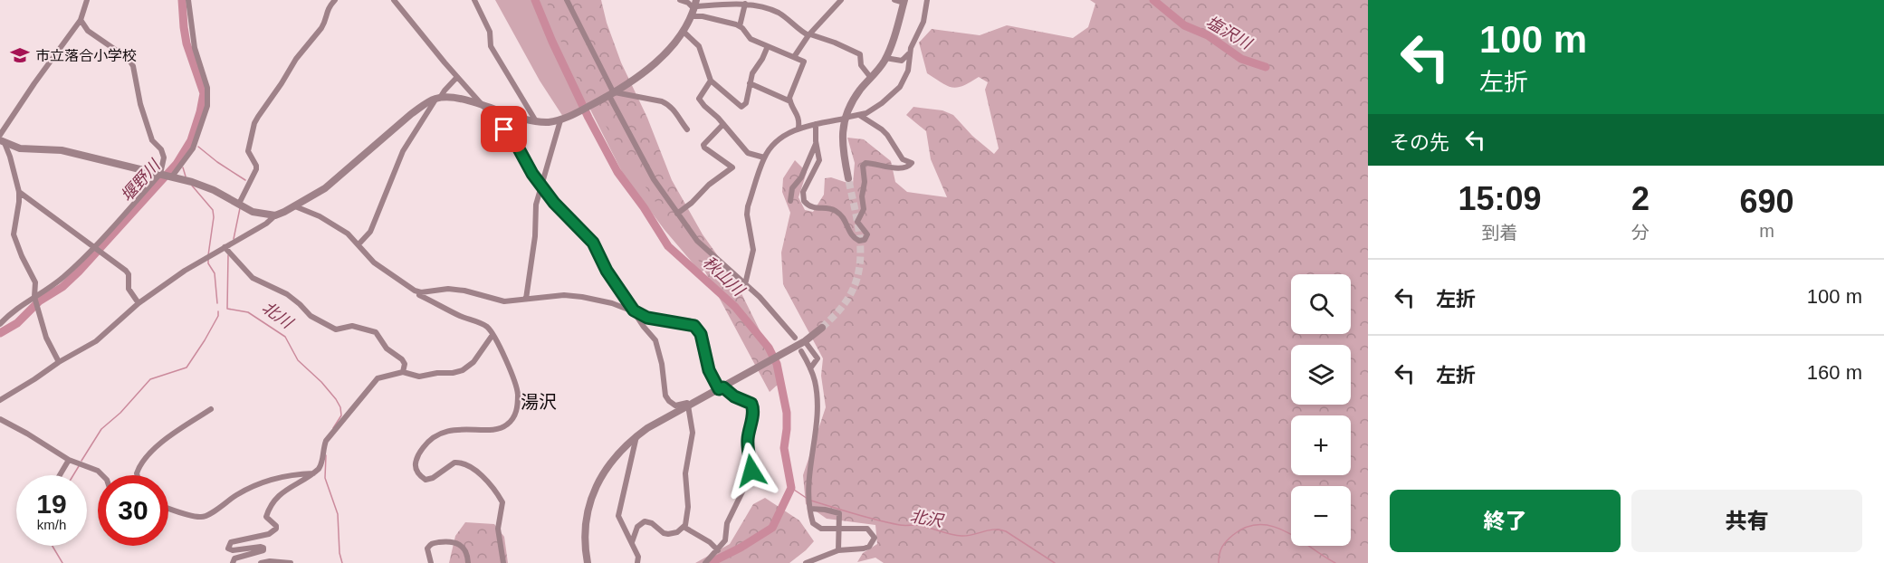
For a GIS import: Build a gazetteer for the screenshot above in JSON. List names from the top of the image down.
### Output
{
  "districts": ["湯沢"],
  "water": [
    "塩沢川",
    "堰野川",
    "秋山川",
    "北川",
    "北沢"
  ],
  "places": {
    "school or university": ["市立落合小学校"]
  },
  "page": {
    "turn": ["100 m", "左折"],
    "then": "その先",
    "eta": [
      "15:09",
      "到着",
      "2",
      "分",
      "690",
      "m"
    ],
    "list": [
      {
        "name": "左折",
        "value": "100 m"
      },
      {
        "name": "左折",
        "value": "160 m"
      }
    ],
    "map_buttons": ["+", "−"],
    "speed": "19 km/h",
    "limit": "30",
    "buttons": ["終了", "共有"]
  }
}
